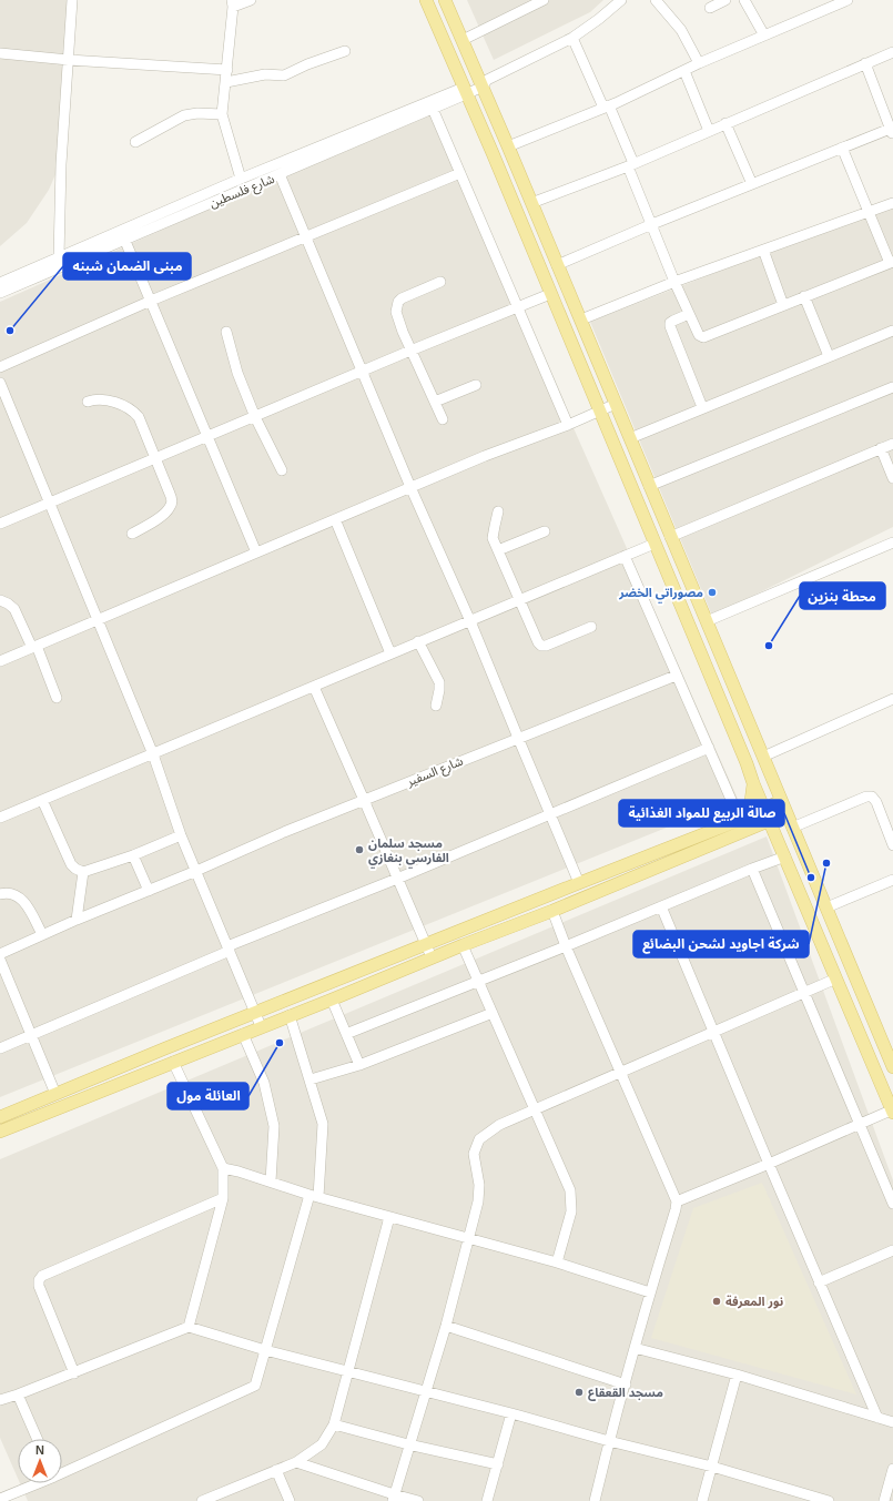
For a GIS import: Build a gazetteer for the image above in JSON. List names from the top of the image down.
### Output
{
  "streets": {
    "street": ["شارع فلسطين", "شارع السفير"]
  },
  "places": [
    "مبنى الضمان شبنه",
    "مصوراتي الخضر",
    "محطة بنزين",
    "مسجد سلمان الفارسي بنغازي",
    "شركة اجاويد لشحن البضائع",
    "صالة الربيع للمواد الغذائية",
    "العائلة مول",
    "نور المعرفة",
    "مسجد القعقاع"
  ],
  "north": "top"
}
